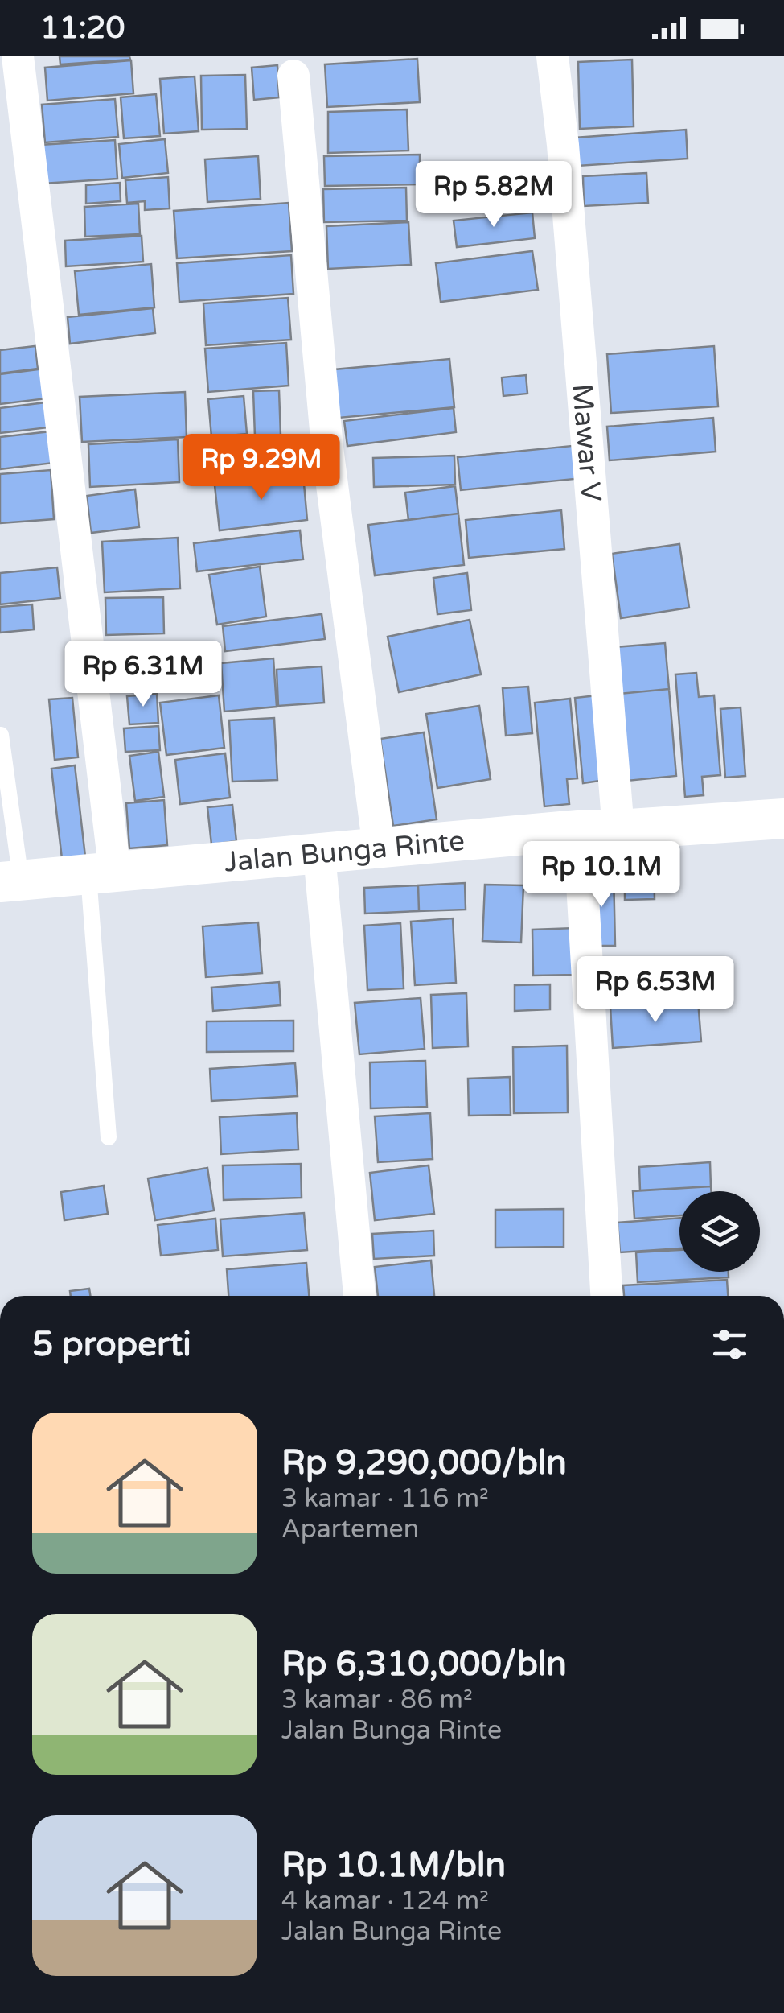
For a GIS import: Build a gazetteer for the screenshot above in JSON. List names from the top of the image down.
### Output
{
  "streets": {
    "street": ["Mawar V", "Jalan Bunga Rinte"]
  },
  "crossings": [
    ["Mawar V", "Jalan Bunga Rinte"]
  ],
  "page": {
    "status": "11:20",
    "price": [
      "Rp 5.82M",
      "Rp 9.29M",
      "Rp 6.31M",
      "Rp 10.1M",
      "Rp 6.53M"
    ],
    "heading": "5 properti",
    "list": [
      {
        "name": "Rp 9,290,000/bln",
        "note": "3 kamar · 116 m² · Apartemen"
      },
      {
        "name": "Rp 6,310,000/bln",
        "note": "3 kamar · 86 m² · Jalan Bunga Rinte"
      },
      {
        "name": "Rp 10.1M/bln",
        "note": "4 kamar · 124 m² · Jalan Bunga Rinte"
      }
    ]
  }
}
